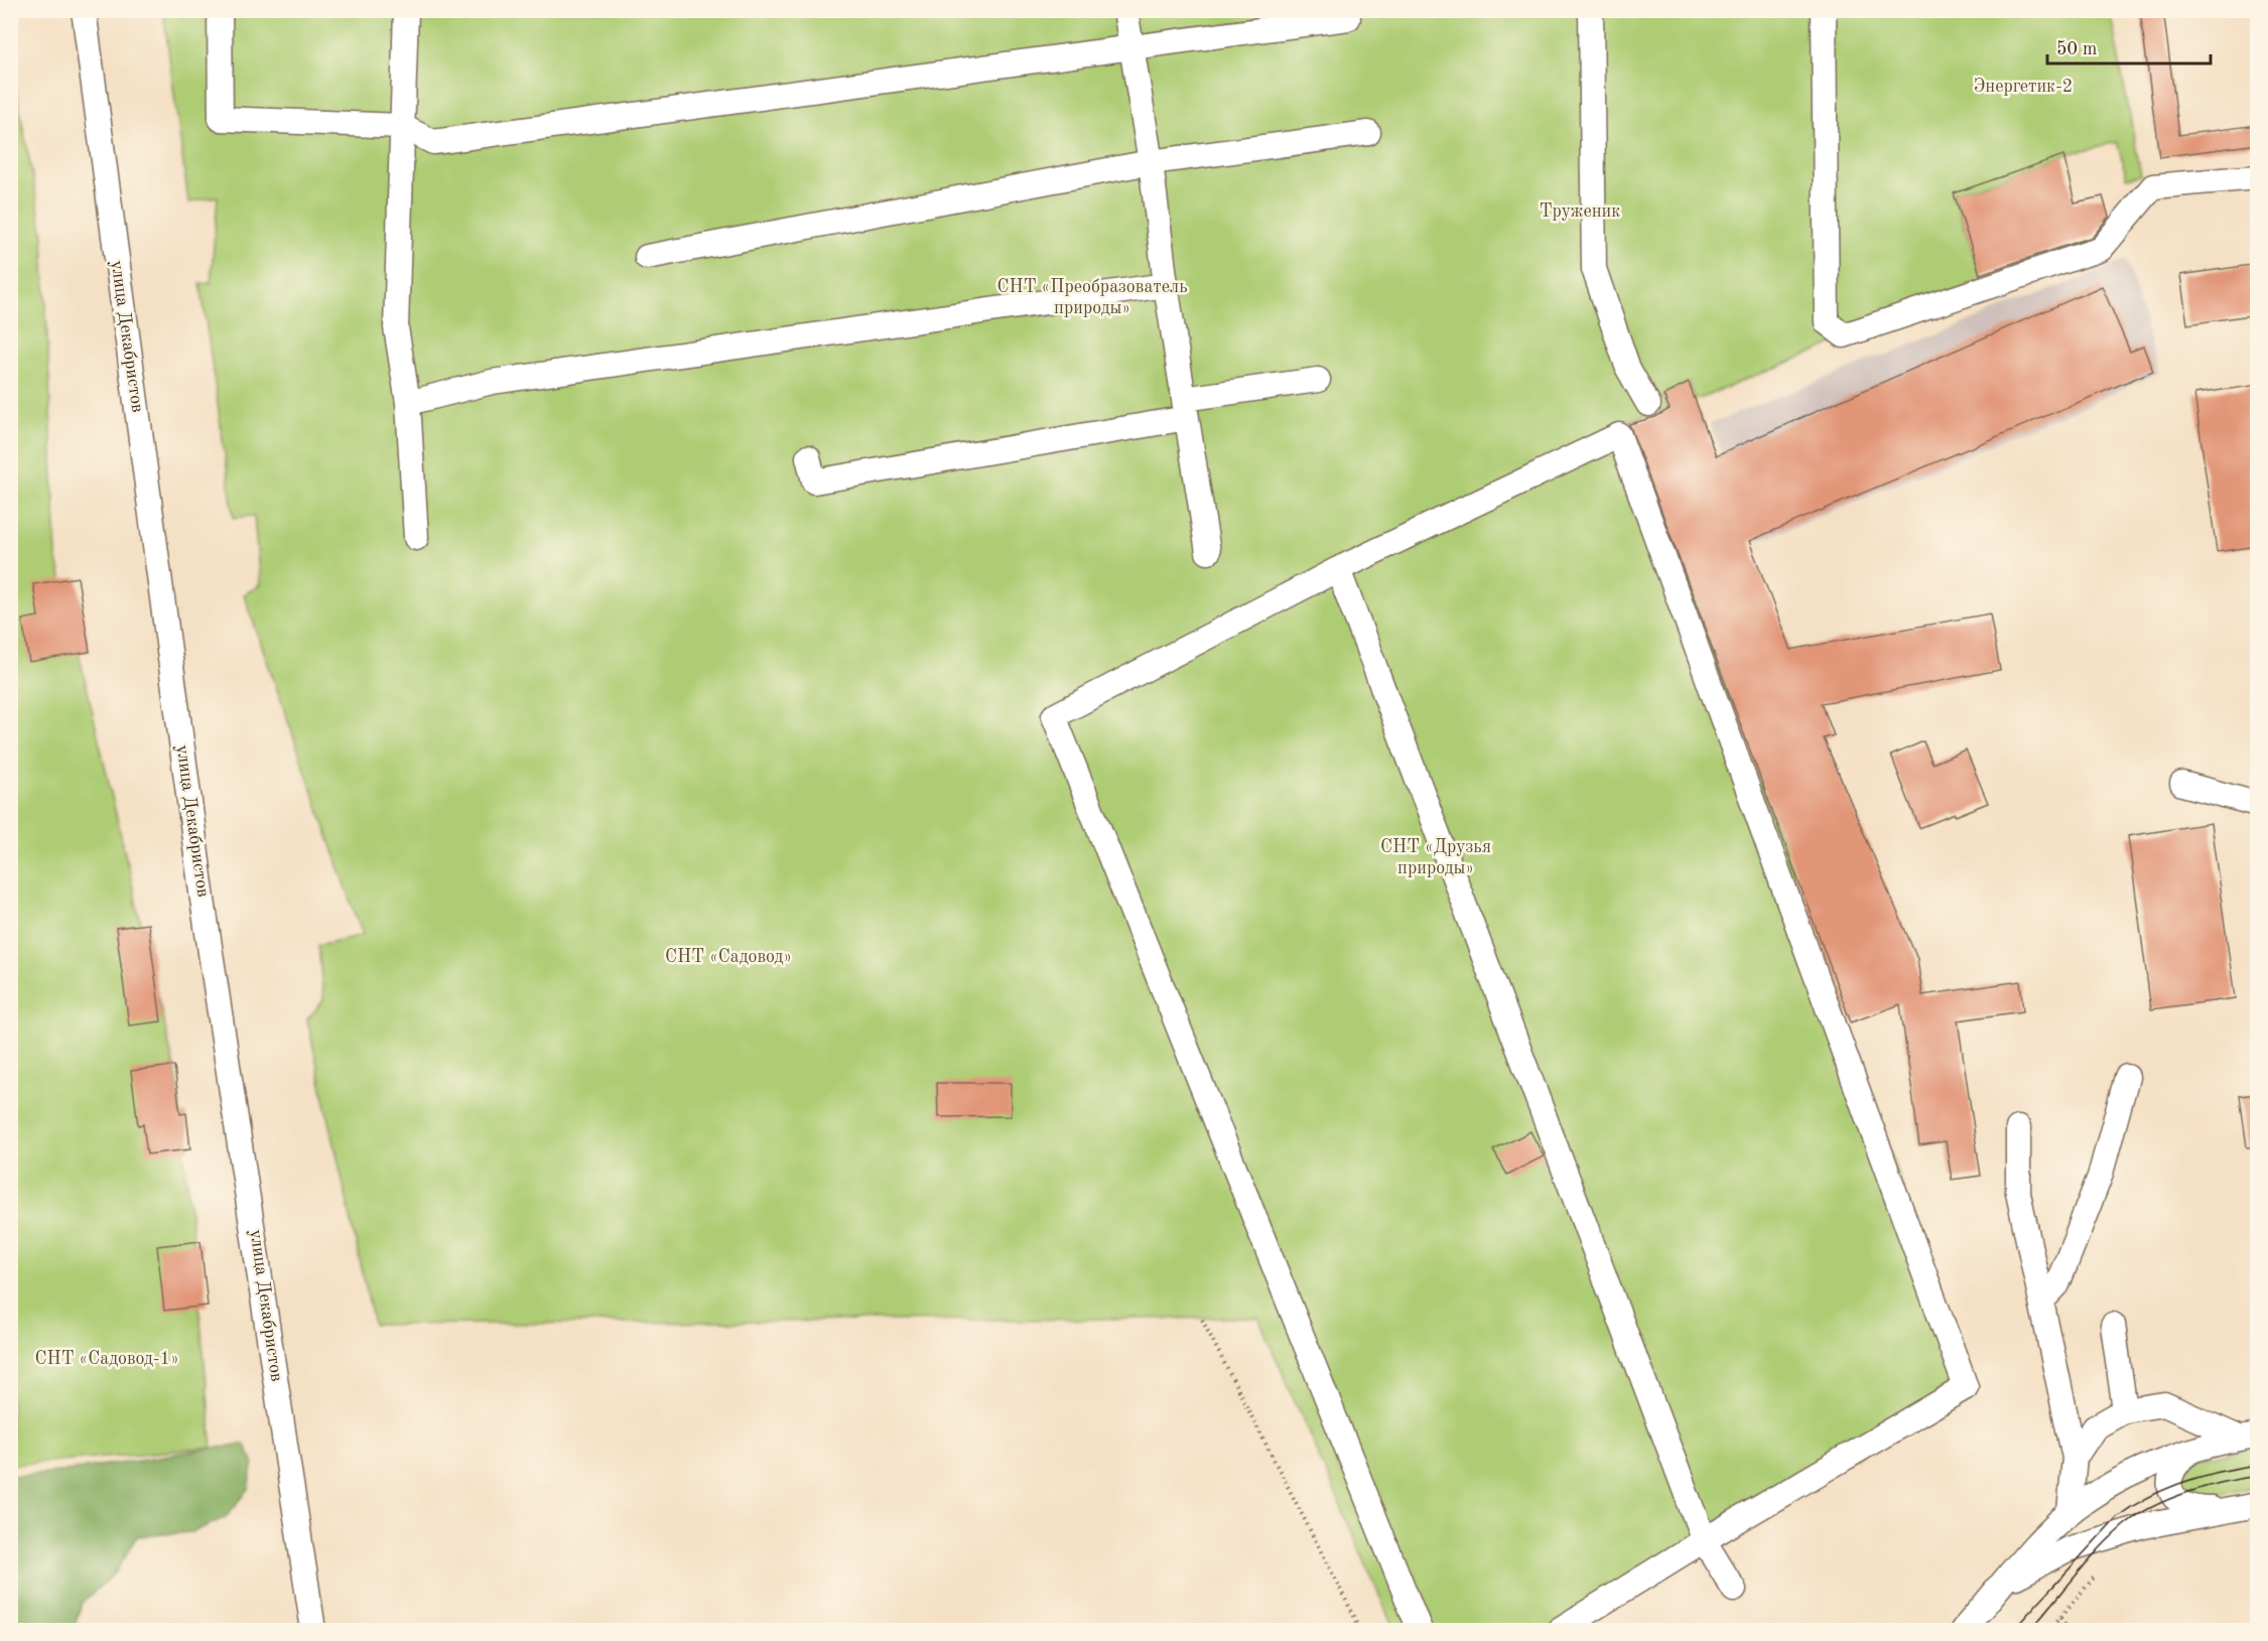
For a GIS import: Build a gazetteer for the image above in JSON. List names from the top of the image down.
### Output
{
  "streets": {
    "street": ["улица Декабристов"]
  },
  "parks": [
    "Энергетик-2",
    "Труженик",
    "СНТ «Преобразователь природы»",
    "СНТ «Друзья природы»",
    "СНТ «Садовод»",
    "СНТ «Садовод-1»"
  ],
  "scale_bar": "50 m"
}
